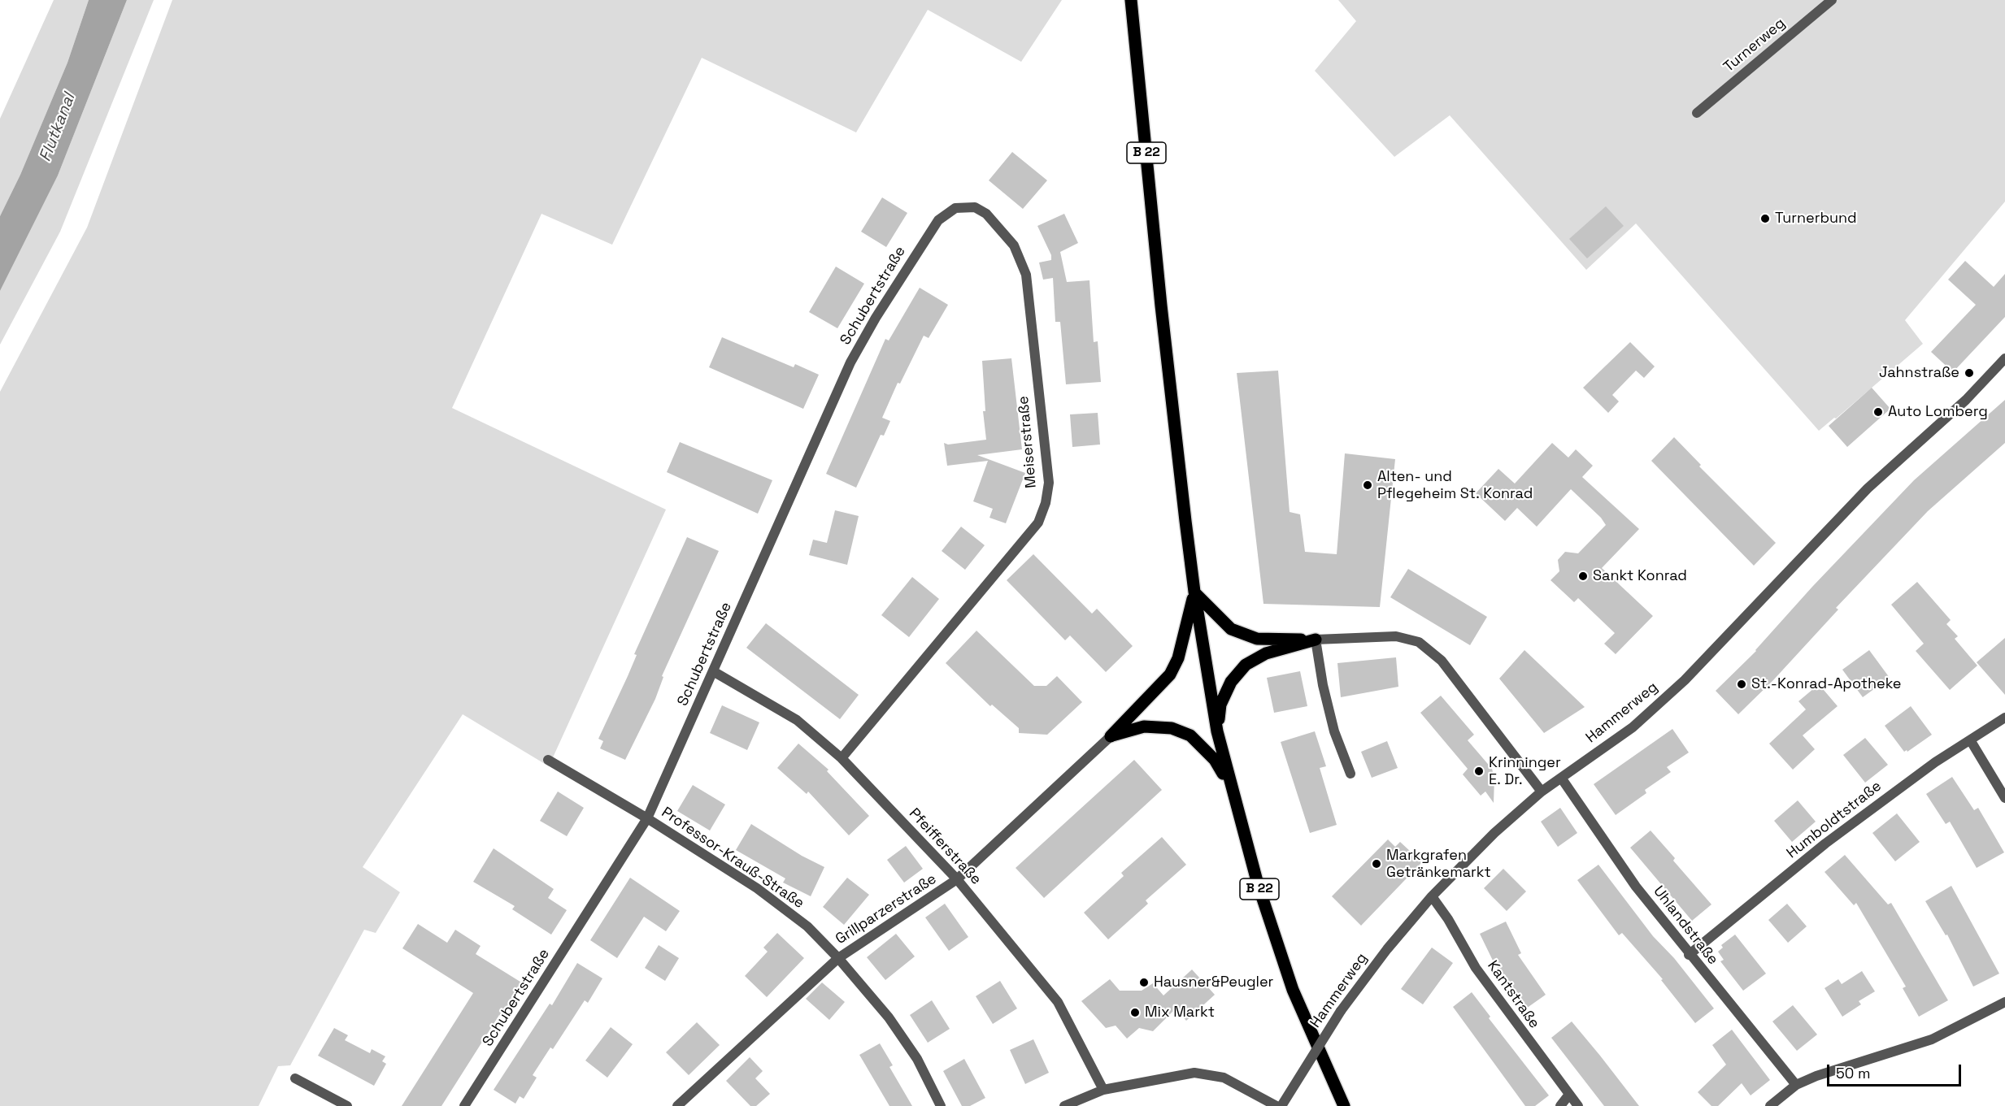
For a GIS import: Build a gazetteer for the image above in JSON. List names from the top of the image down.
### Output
{
  "streets": {
    "main road": ["B 22"],
    "street": [
      "Turnerweg",
      "Schubertstraße",
      "Meiserstraße",
      "Hammerweg",
      "Humboldtstraße",
      "Pfeifferstraße",
      "Professor-Krauß-Straße",
      "Grillparzerstraße",
      "Uhlandstraße",
      "Kantstraße"
    ]
  },
  "crossings": [
    ["Schubertstraße", "Meiserstraße"],
    ["Schubertstraße", "Pfeifferstraße"],
    ["Schubertstraße", "Professor-Krauß-Straße"],
    ["Meiserstraße", "Pfeifferstraße"],
    ["Hammerweg", "Uhlandstraße"],
    ["Hammerweg", "Kantstraße"],
    ["Humboldtstraße", "Uhlandstraße"],
    ["Pfeifferstraße", "Grillparzerstraße"],
    ["Professor-Krauß-Straße", "Grillparzerstraße"]
  ],
  "water": ["Flutkanal"],
  "places": [
    "Turnerbund",
    "Jahnstraße",
    "Auto Lomberg",
    "Alten- und Pflegeheim St. Konrad",
    "Sankt Konrad",
    "St.-Konrad-Apotheke",
    "Krinninger E. Dr.",
    "Markgrafen Getränkemarkt",
    "Hausner&Peugler",
    "Mix Markt"
  ],
  "scale_bar": "50 m"
}
